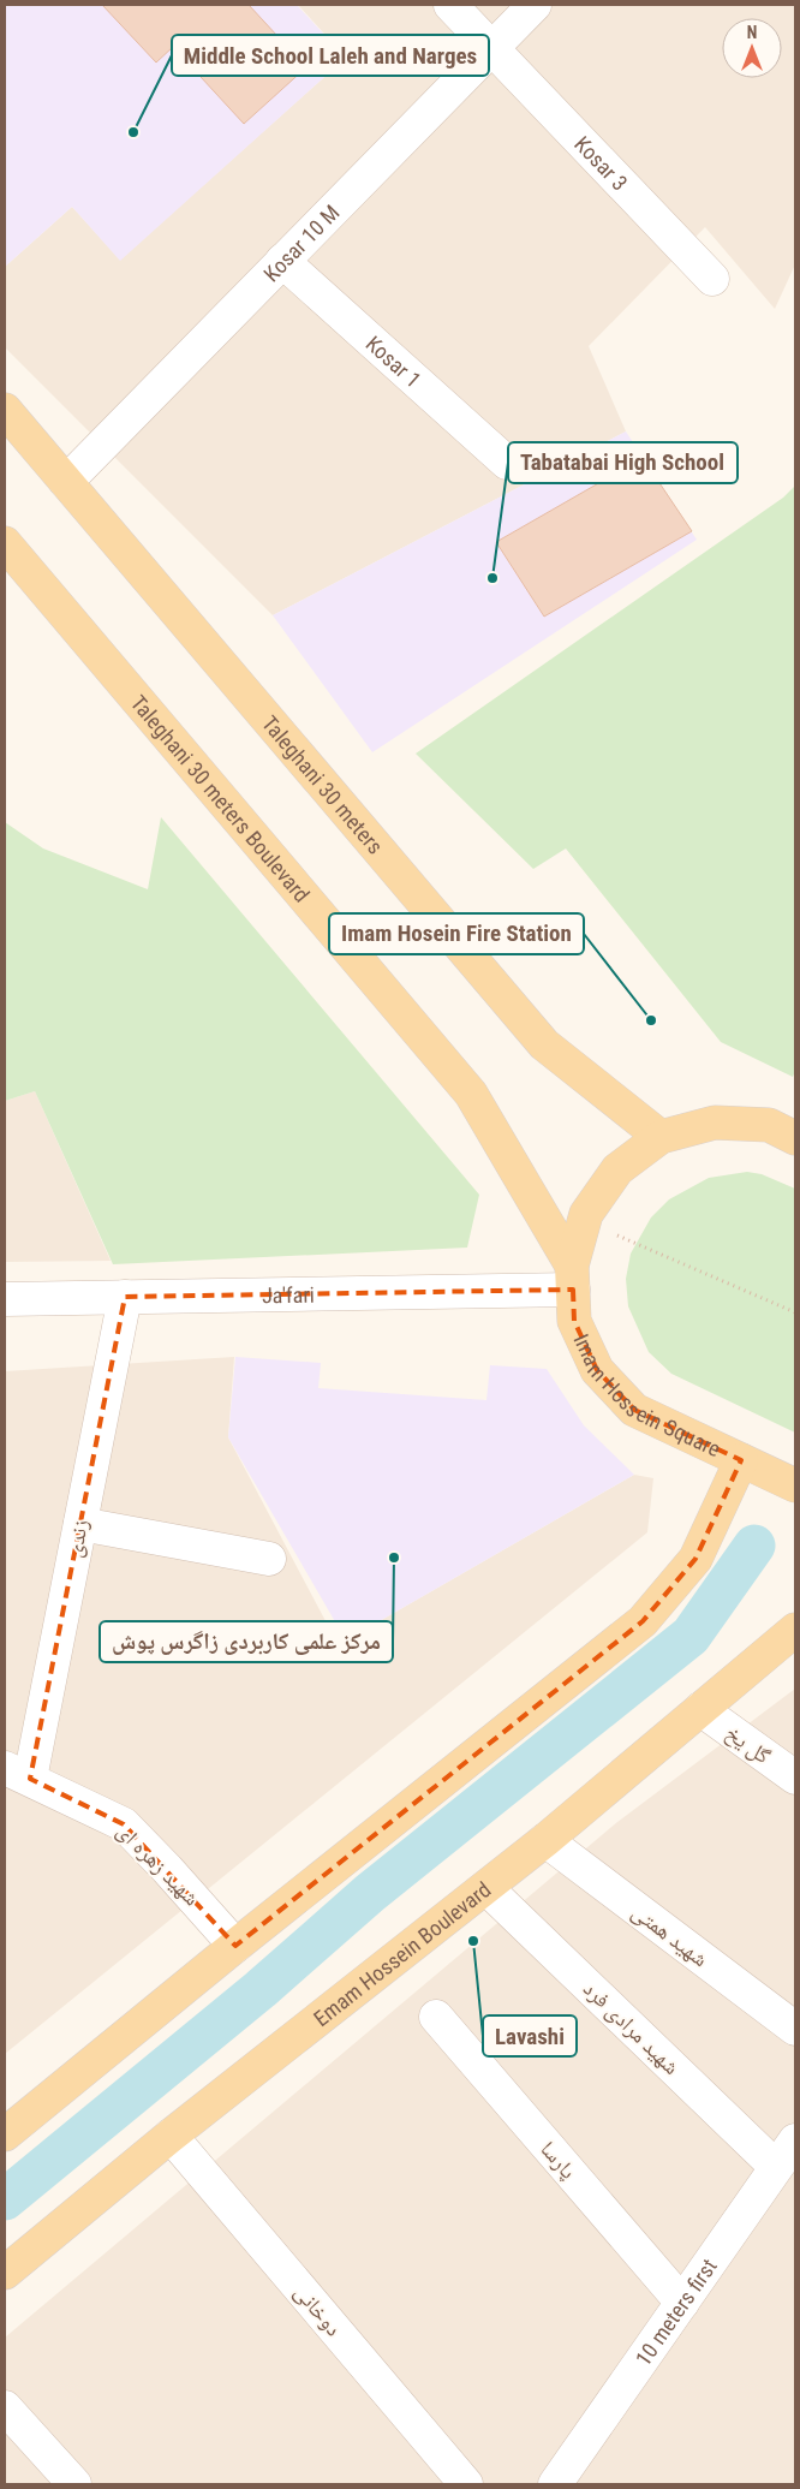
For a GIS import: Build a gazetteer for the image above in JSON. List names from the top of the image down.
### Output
{
  "streets": {
    "main road": [
      "Taleghani 30 meters",
      "Taleghani 30 meters Boulevard",
      "Imam Hossein Square",
      "Emam Hossein Boulevard"
    ],
    "street": [
      "Kosar 3",
      "Kosar 10 M",
      "Kosar 1",
      "Ja'fari",
      "زندی",
      "گل یخ",
      "شهید زهره ای",
      "شهید همتی",
      "شهید مرادی فرد",
      "پارسا",
      "دوخانی",
      "10 meters first"
    ]
  },
  "crossings": [
    ["Kosar 3", "Kosar 10 M"],
    ["Kosar 10 M", "Kosar 1"],
    ["Kosar 10 M", "Taleghani 30 meters"],
    ["Taleghani 30 meters", "Imam Hossein Square"],
    ["Taleghani 30 meters Boulevard", "Ja'fari"],
    ["Taleghani 30 meters Boulevard", "Imam Hossein Square"],
    ["Ja'fari", "Imam Hossein Square"],
    ["Ja'fari", "زندی"],
    ["زندی", "شهید زهره ای"],
    ["گل یخ", "Emam Hossein Boulevard"],
    ["شهید همتی", "Emam Hossein Boulevard"],
    ["Emam Hossein Boulevard", "شهید مرادی فرد"],
    ["Emam Hossein Boulevard", "دوخانی"],
    ["شهید مرادی فرد", "10 meters first"],
    ["پارسا", "10 meters first"]
  ],
  "places": [
    "Middle School Laleh and Narges",
    "Tabatabai High School",
    "Imam Hosein Fire Station",
    "مرکز علمی کاربردی زاگرس پوش",
    "Lavashi"
  ],
  "north": "top"
}
